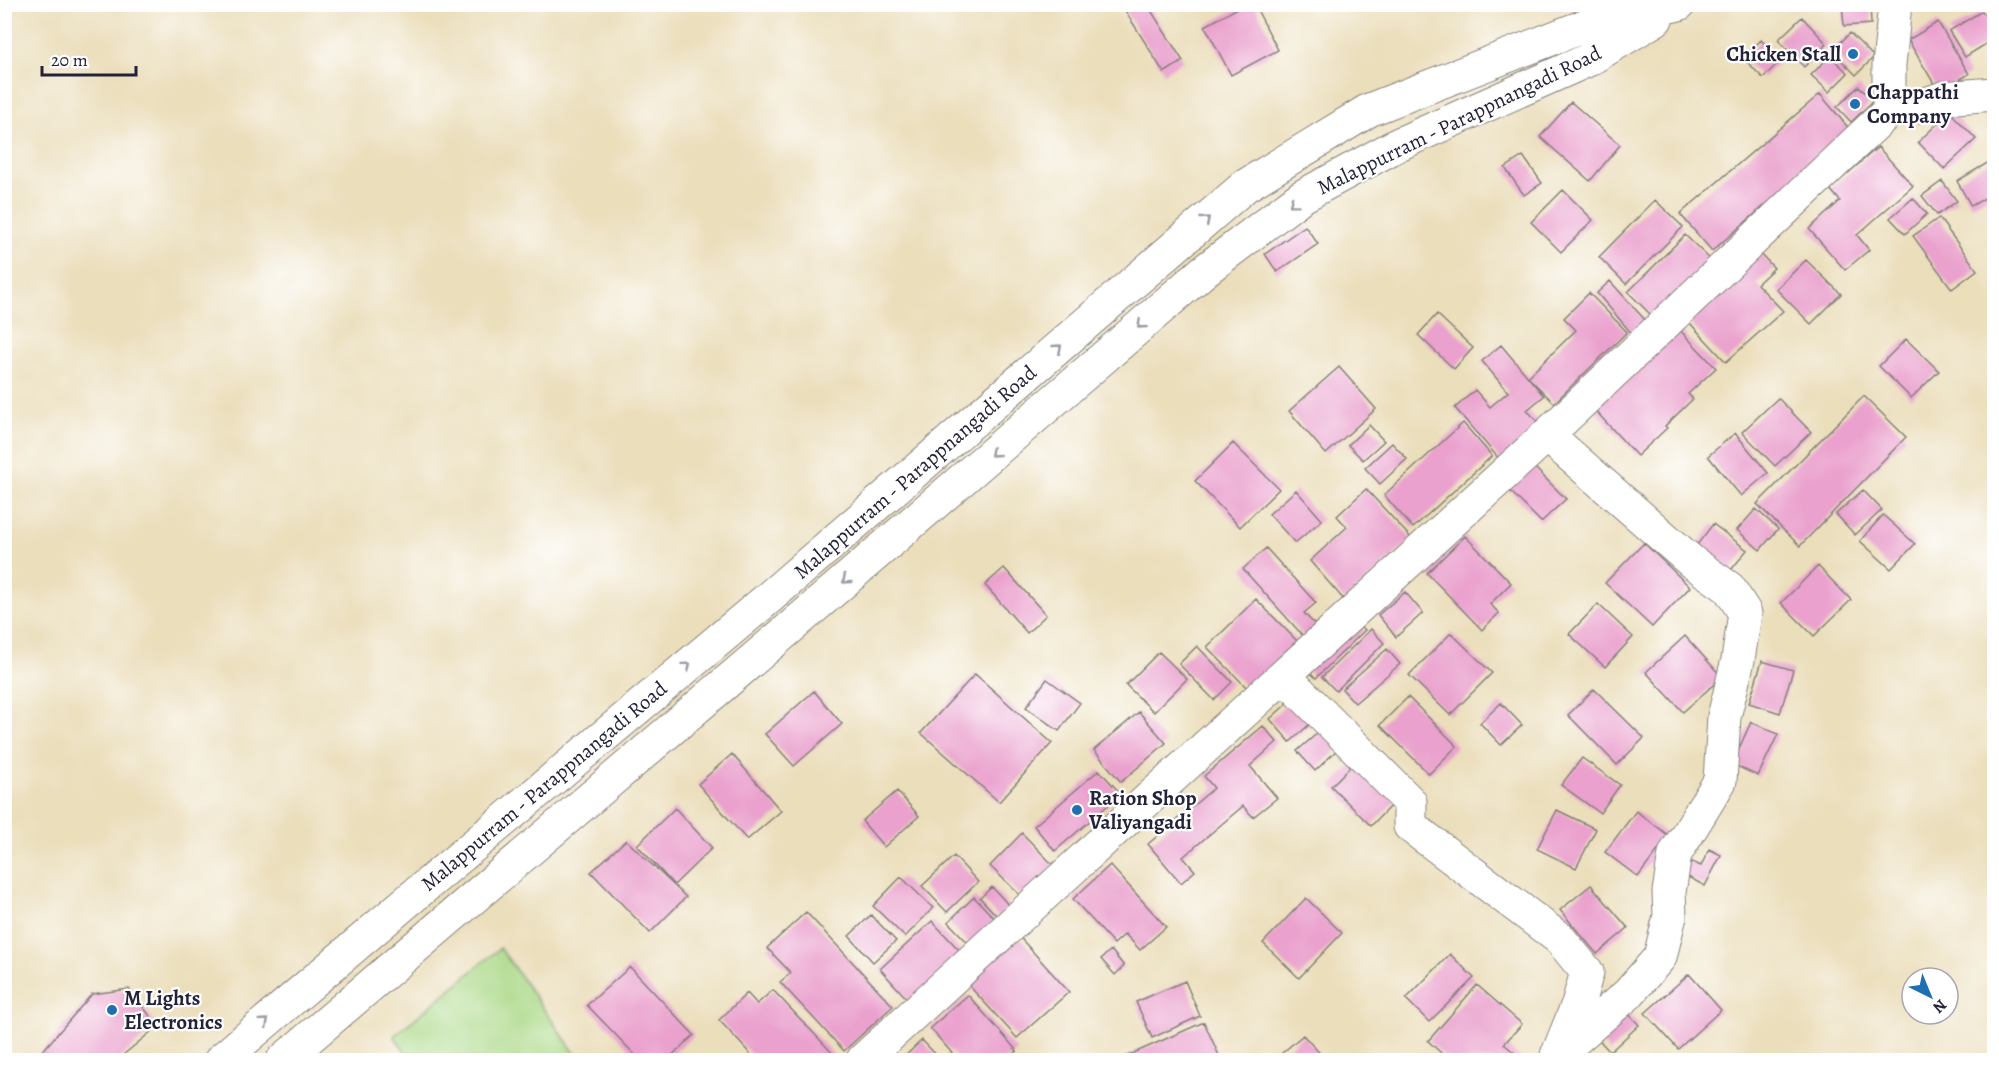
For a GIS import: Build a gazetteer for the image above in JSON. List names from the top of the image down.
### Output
{
  "streets": {
    "main road": ["Malappurram - Parappnangadi Road"]
  },
  "places": [
    "Chicken Stall",
    "Chappathi Company",
    "Ration Shop Valiyangadi",
    "M Lights Electronics"
  ],
  "scale_bar": "20 m",
  "north": "bottom right"
}
